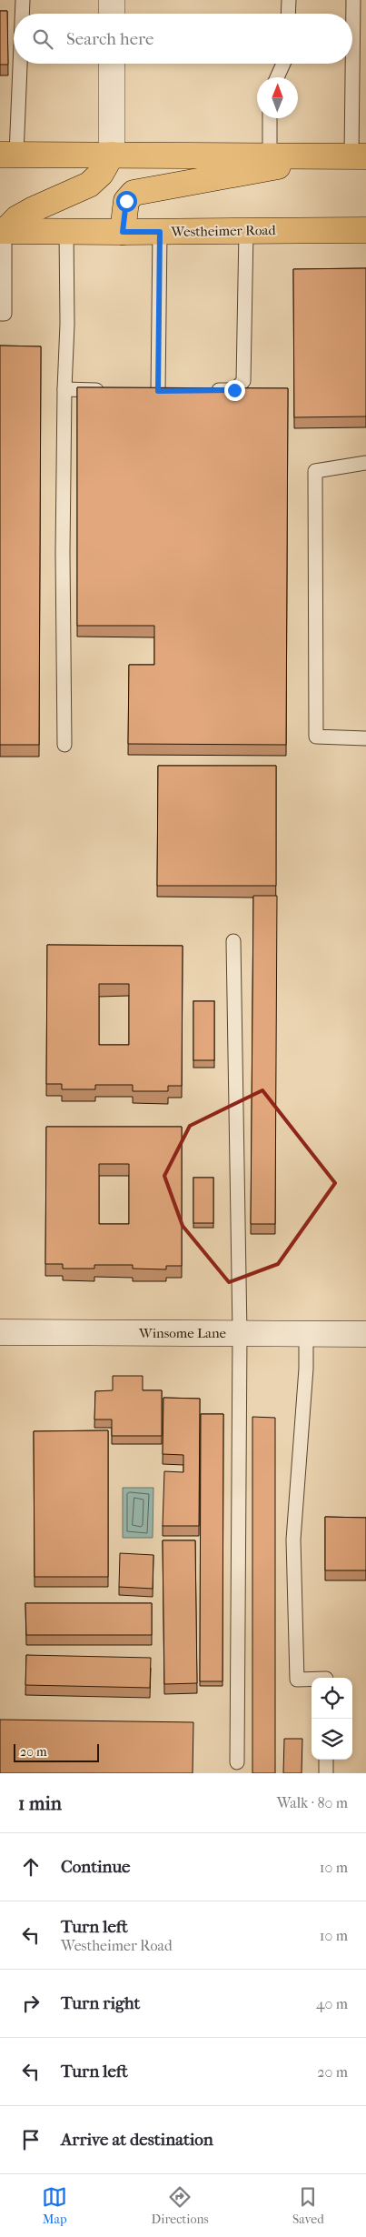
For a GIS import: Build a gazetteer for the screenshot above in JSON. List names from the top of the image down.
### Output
{
  "streets": {
    "main road": ["Westheimer Road"],
    "street": ["Winsome Lane"]
  },
  "scale_bar": "20 m",
  "north": "top",
  "page": {
    "search": "Search here",
    "scale": "20 m",
    "heading": ["1 min", "Walk · 80 m"],
    "list": [
      ["Continue", "10 m"],
      ["Turn left", "Westheimer Road", "10 m"],
      ["Turn right", "40 m"],
      ["Turn left", "20 m"],
      "Arrive at destination"
    ],
    "nav": ["Map", "Directions", "Saved"]
  }
}
